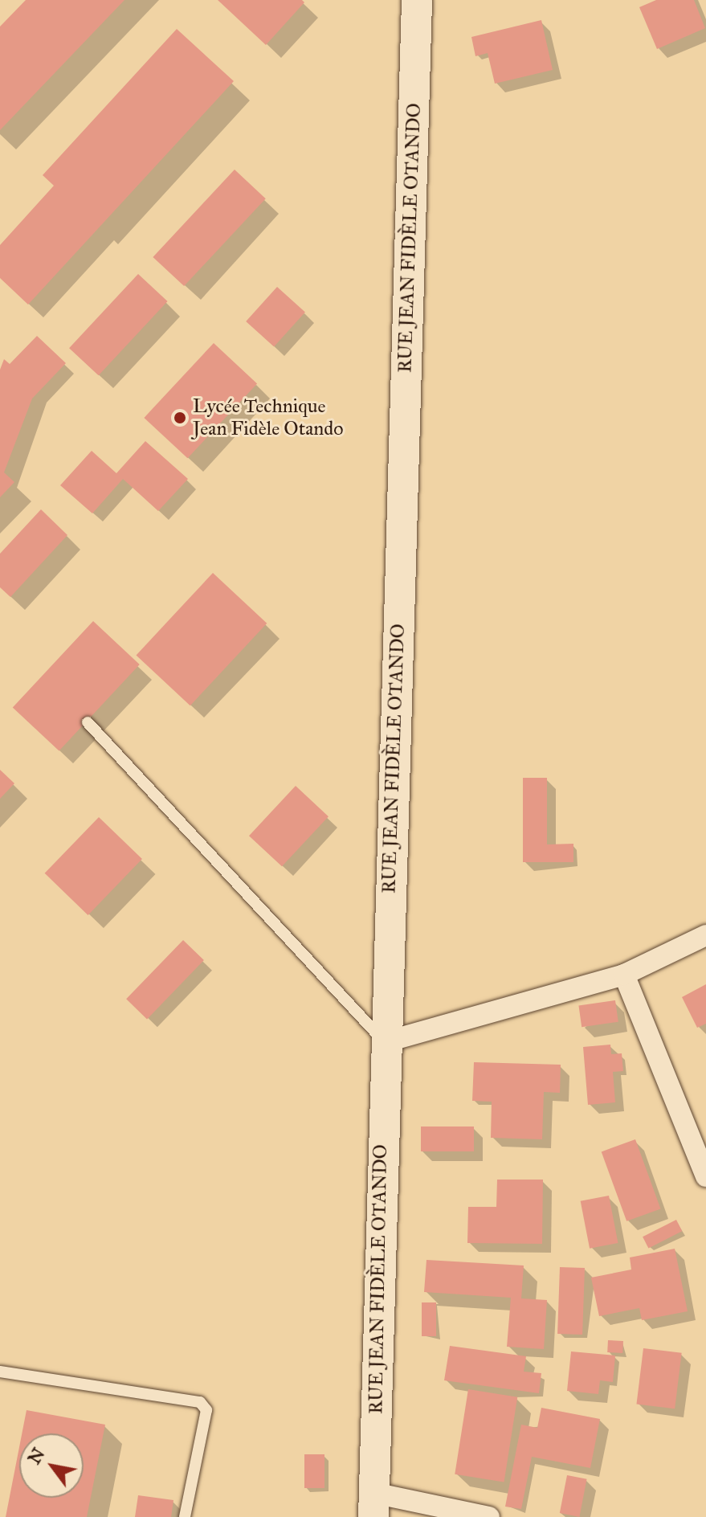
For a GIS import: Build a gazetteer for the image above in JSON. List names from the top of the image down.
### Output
{
  "streets": {
    "street": ["RUE JEAN FIDÈLE OTANDO"]
  },
  "places": ["Lycée Technique Jean Fidèle Otando"],
  "north": "top left"
}
